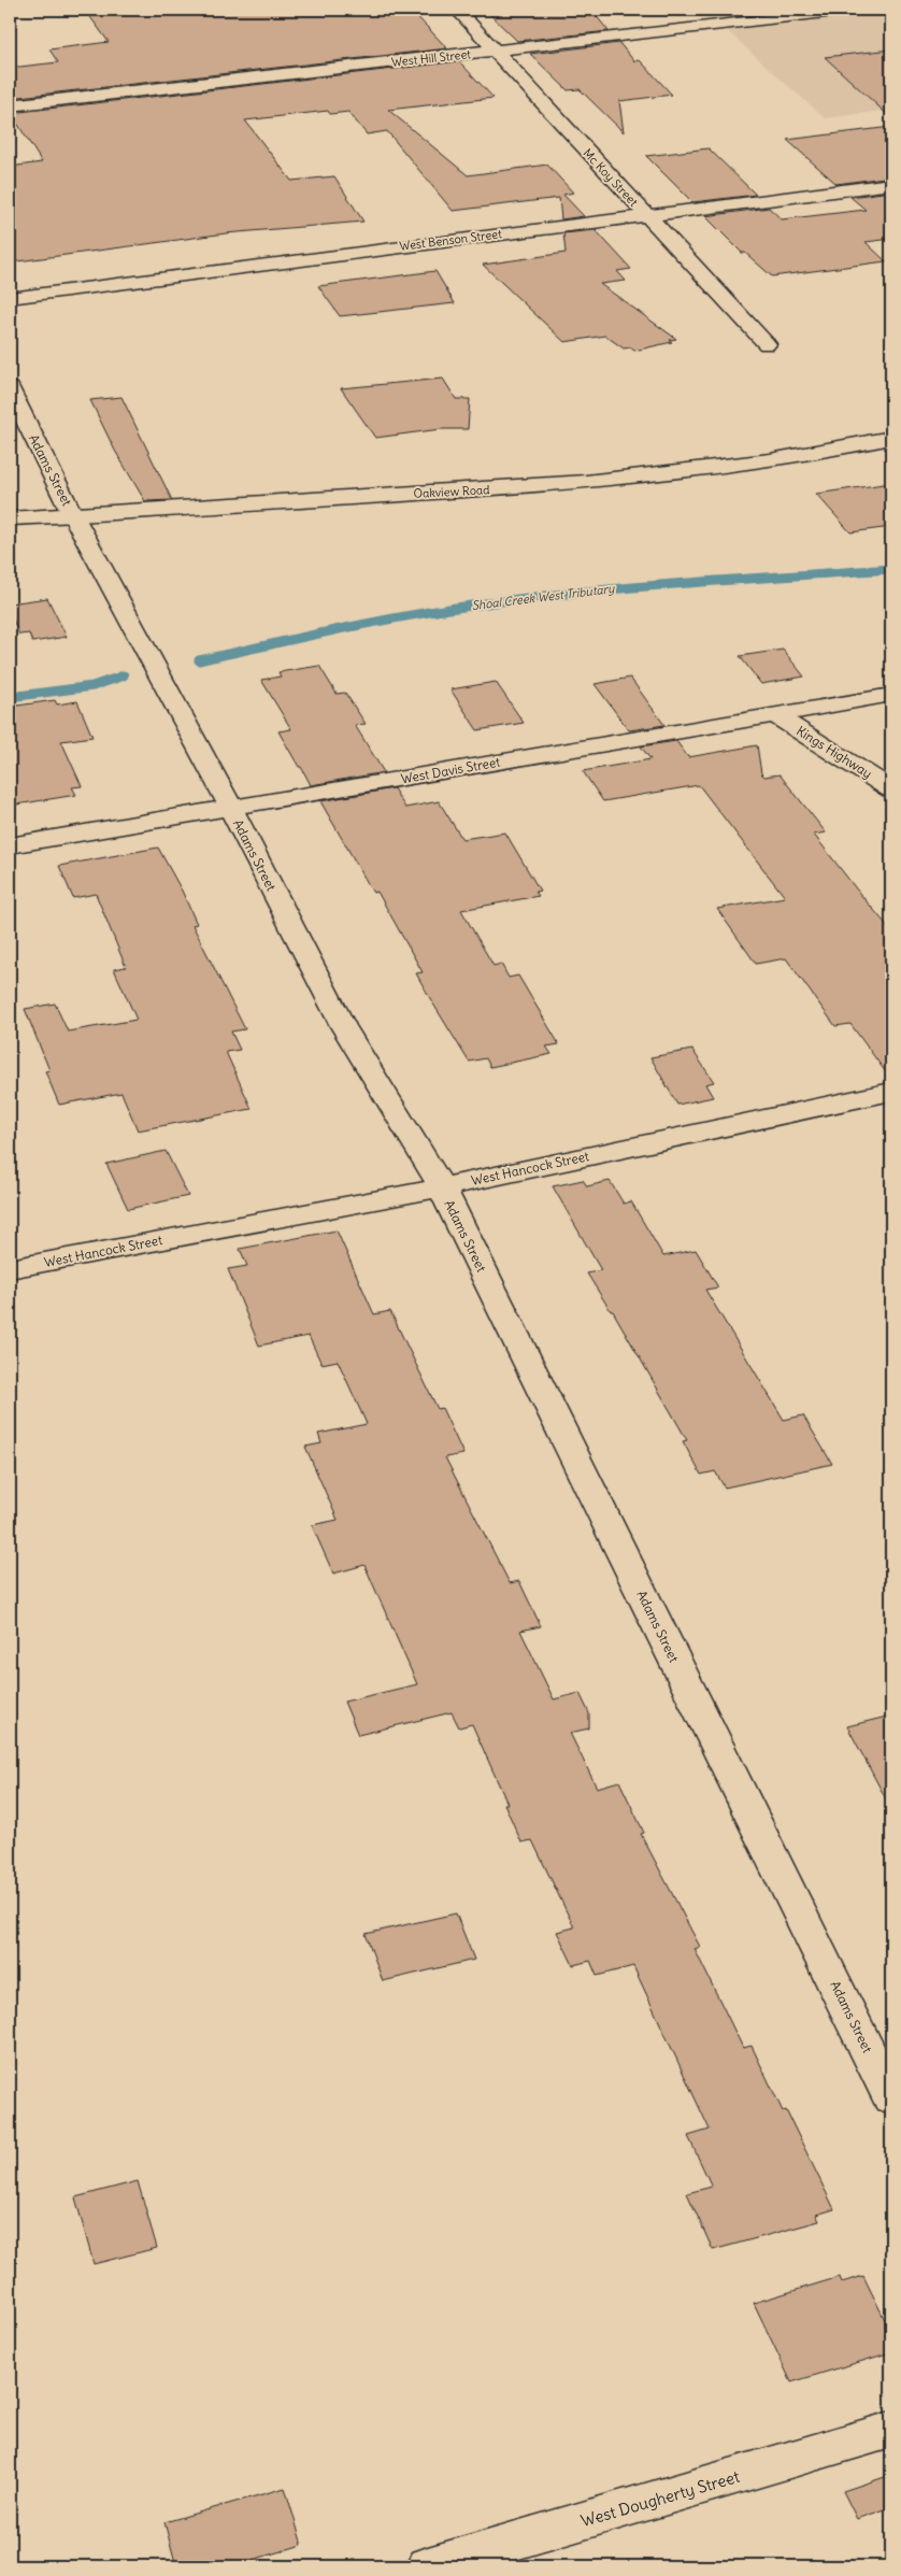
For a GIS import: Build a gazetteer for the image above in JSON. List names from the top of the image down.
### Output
{
  "streets": {
    "street": [
      "West Hill Street",
      "Mc Koy Street",
      "West Benson Street",
      "Adams Street",
      "Oakview Road",
      "Kings Highway",
      "West Davis Street",
      "West Hancock Street",
      "West Dougherty Street"
    ]
  },
  "crossings": [
    ["West Hill Street", "Mc Koy Street"],
    ["Mc Koy Street", "West Benson Street"],
    ["Adams Street", "Oakview Road"],
    ["Adams Street", "West Davis Street"],
    ["Adams Street", "West Hancock Street"],
    ["Kings Highway", "West Davis Street"]
  ],
  "water": ["Shoal Creek West Tributary"]
}
